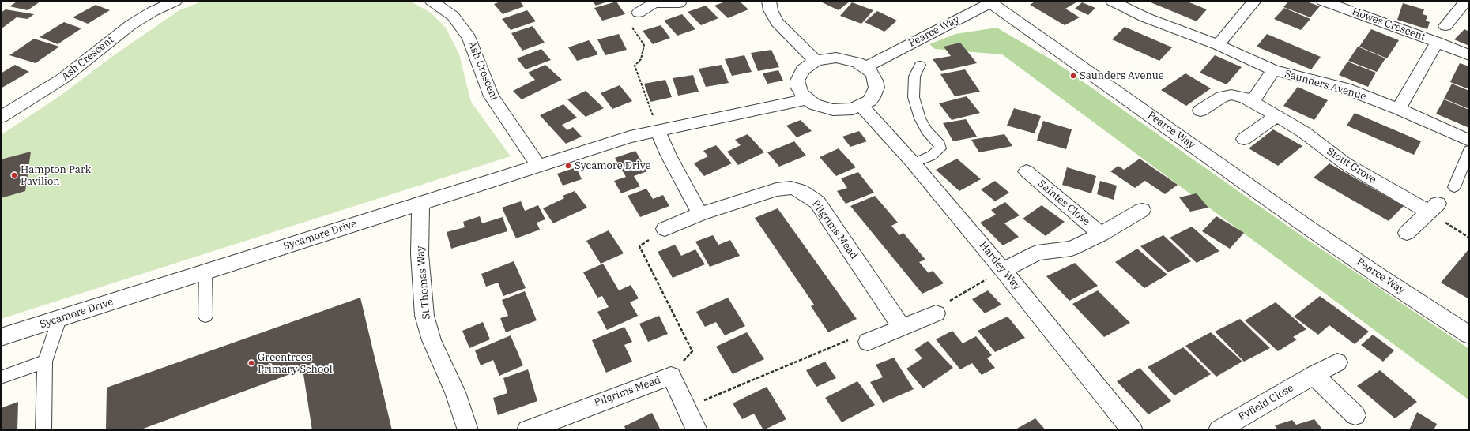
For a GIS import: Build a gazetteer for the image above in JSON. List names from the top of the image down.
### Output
{
  "streets": {
    "street": [
      "Howes Crescent",
      "Pearce Way",
      "Ash Crescent",
      "Saunders Avenue",
      "Stout Grove",
      "Saintes Close",
      "Pilgrims Mead",
      "Sycamore Drive",
      "Hartley Way",
      "St Thomas Way",
      "Fyfield Close"
    ]
  },
  "crossings": [
    ["Howes Crescent", "Saunders Avenue"],
    ["Pearce Way", "Sycamore Drive"],
    ["Pearce Way", "Hartley Way"],
    ["Ash Crescent", "Sycamore Drive"],
    ["Saintes Close", "Hartley Way"],
    ["Sycamore Drive", "Hartley Way"],
    ["Sycamore Drive", "St Thomas Way"]
  ],
  "places": [
    "Saunders Avenue",
    "Sycamore Drive",
    "Hampton Park Pavilion",
    "Greentrees Primary School"
  ]
}
